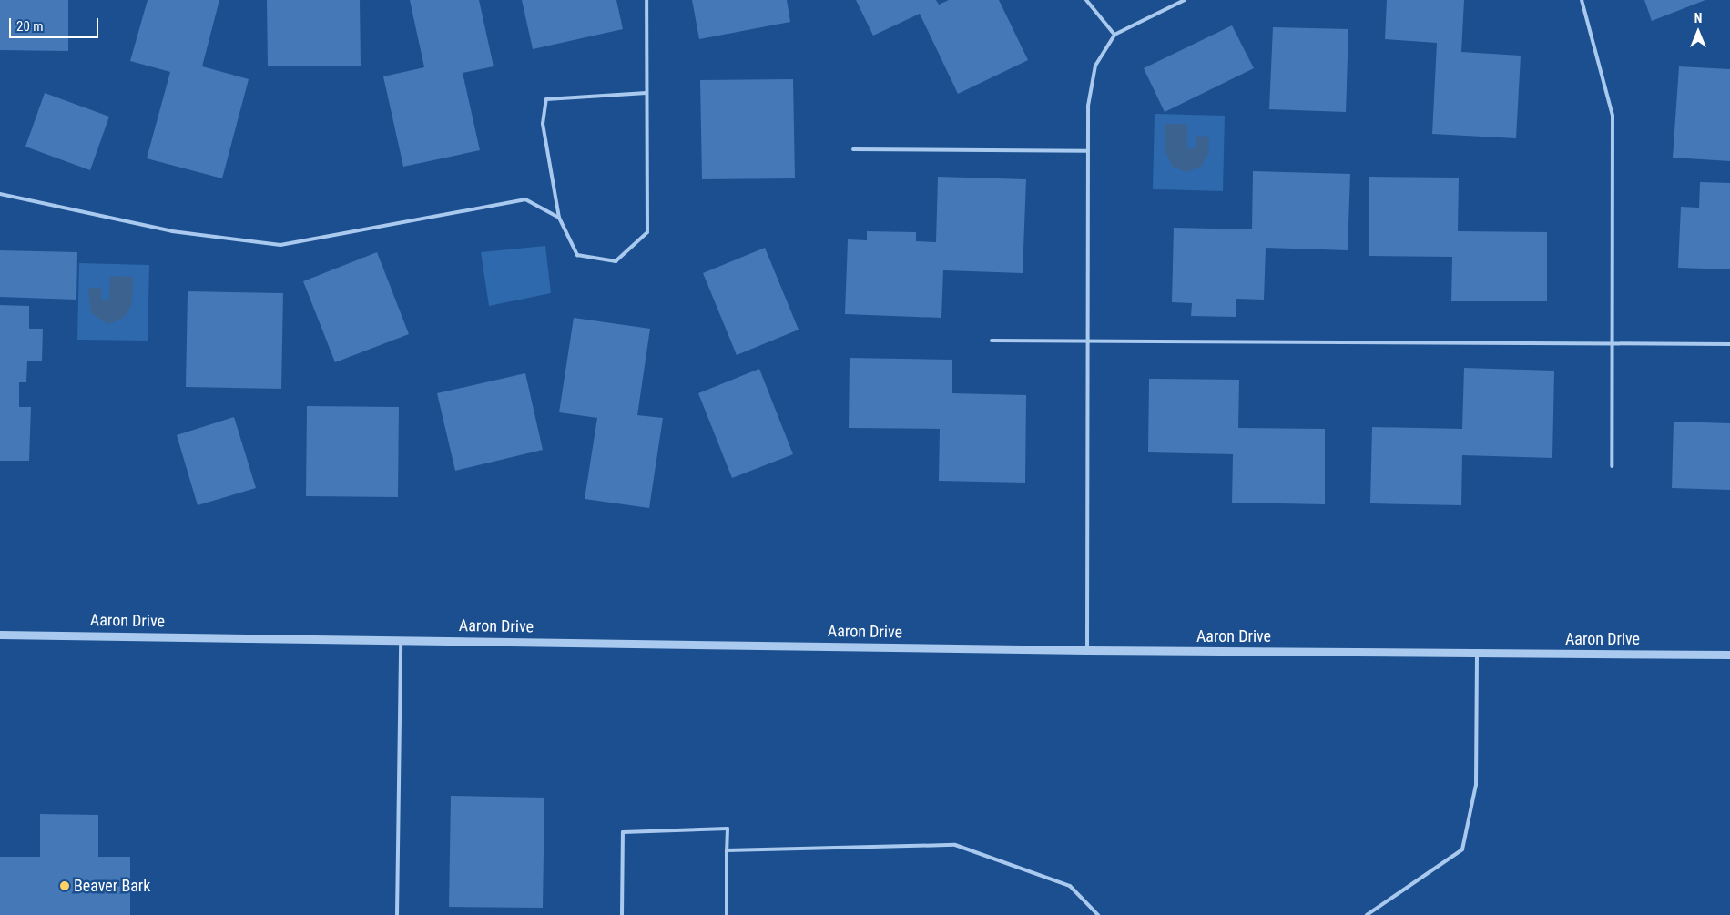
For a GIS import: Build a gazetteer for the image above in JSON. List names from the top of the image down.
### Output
{
  "streets": {
    "street": ["Aaron Drive"]
  },
  "places": ["Beaver Bark"],
  "scale_bar": "20 m",
  "north": "top"
}
